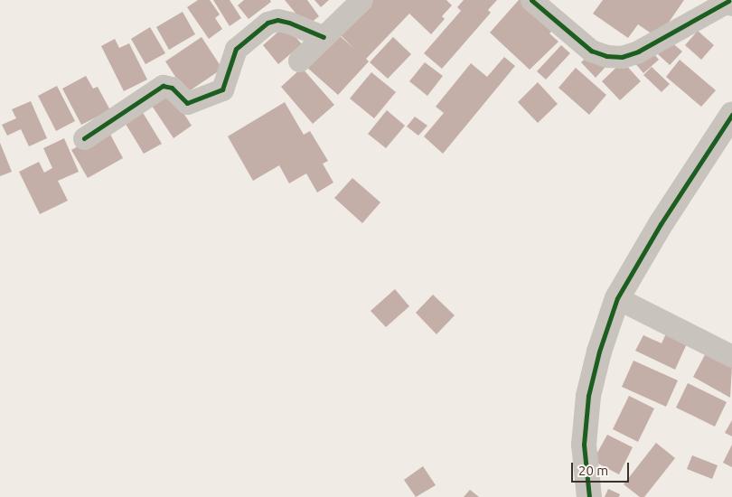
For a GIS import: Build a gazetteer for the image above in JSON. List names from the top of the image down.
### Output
{
  "scale_bar": "20 m"
}
